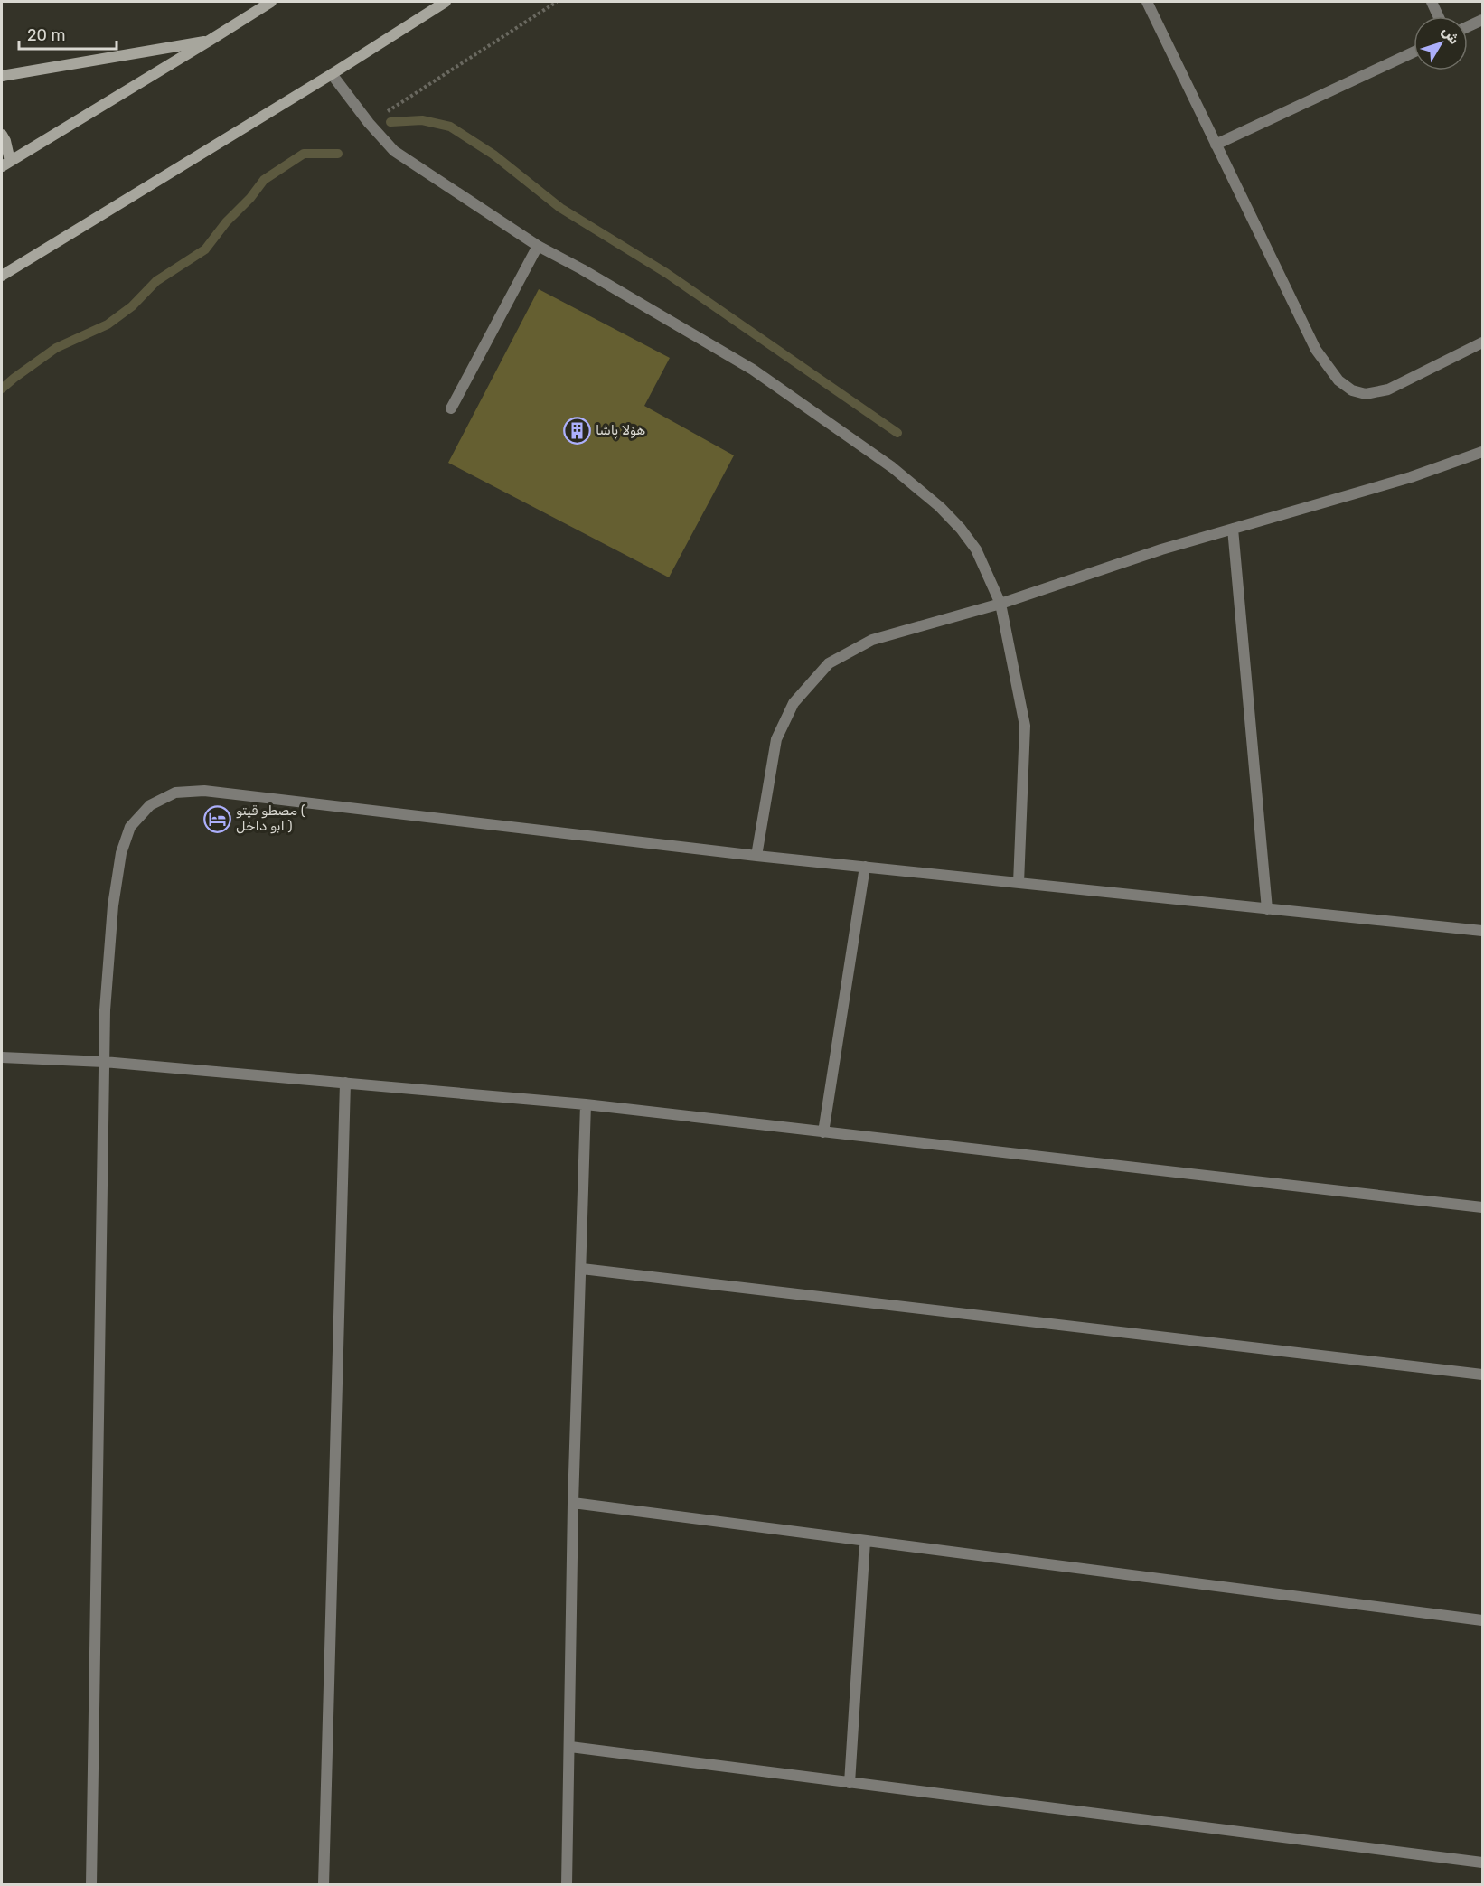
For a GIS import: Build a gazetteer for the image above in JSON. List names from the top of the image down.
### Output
{
  "places": {
    "building": ["هۆلا پاشا"],
    "hotel": ["مصطو قيتو ( ابو داخل )"]
  },
  "scale_bar": "20 m",
  "north": "top right"
}
